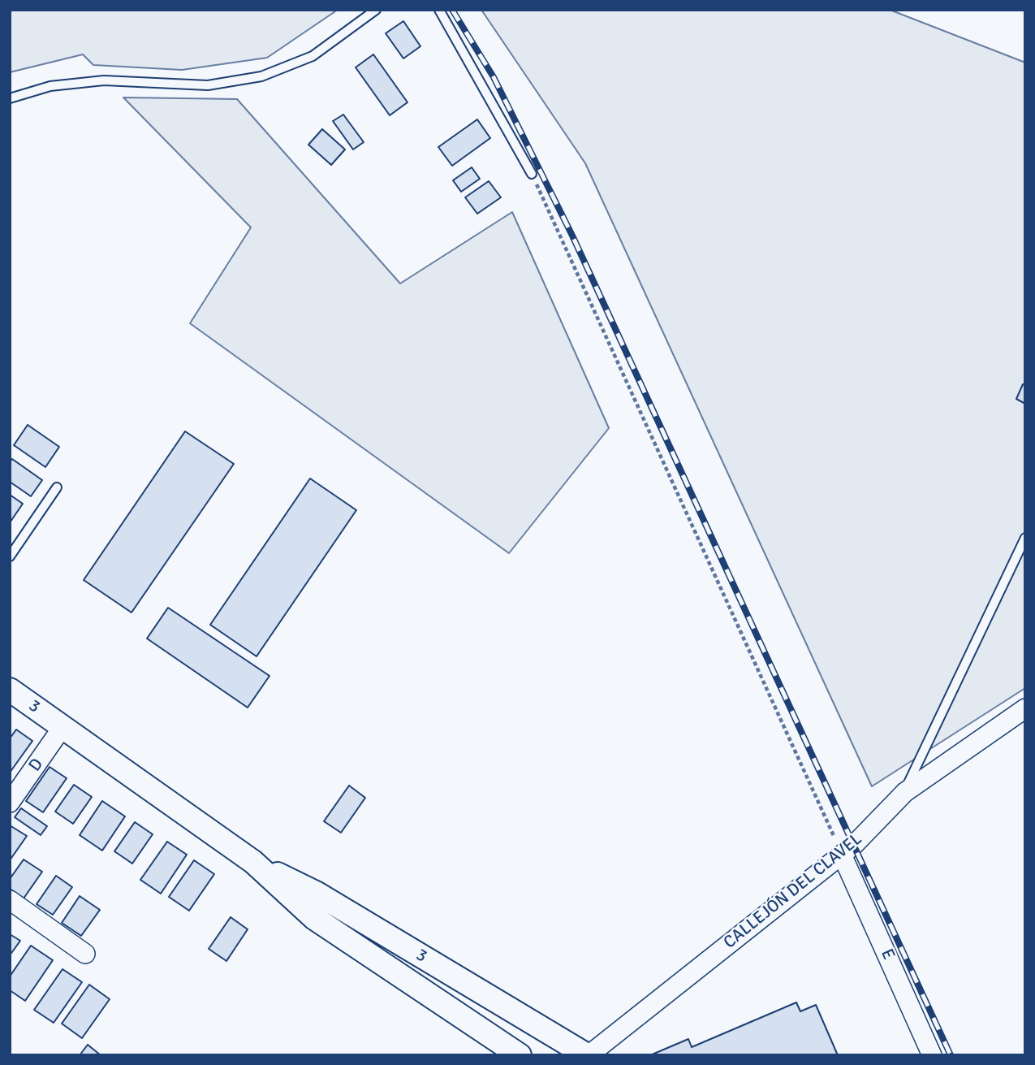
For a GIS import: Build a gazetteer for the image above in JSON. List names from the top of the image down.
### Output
{
  "streets": {
    "street": [
      "3",
      "D",
      "CALLEJÓN DEL CLAVEL",
      "E"
    ]
  },
  "crossings": [
    ["3", "D"],
    ["3", "CALLEJÓN DEL CLAVEL"],
    ["CALLEJÓN DEL CLAVEL", "E"]
  ]
}
